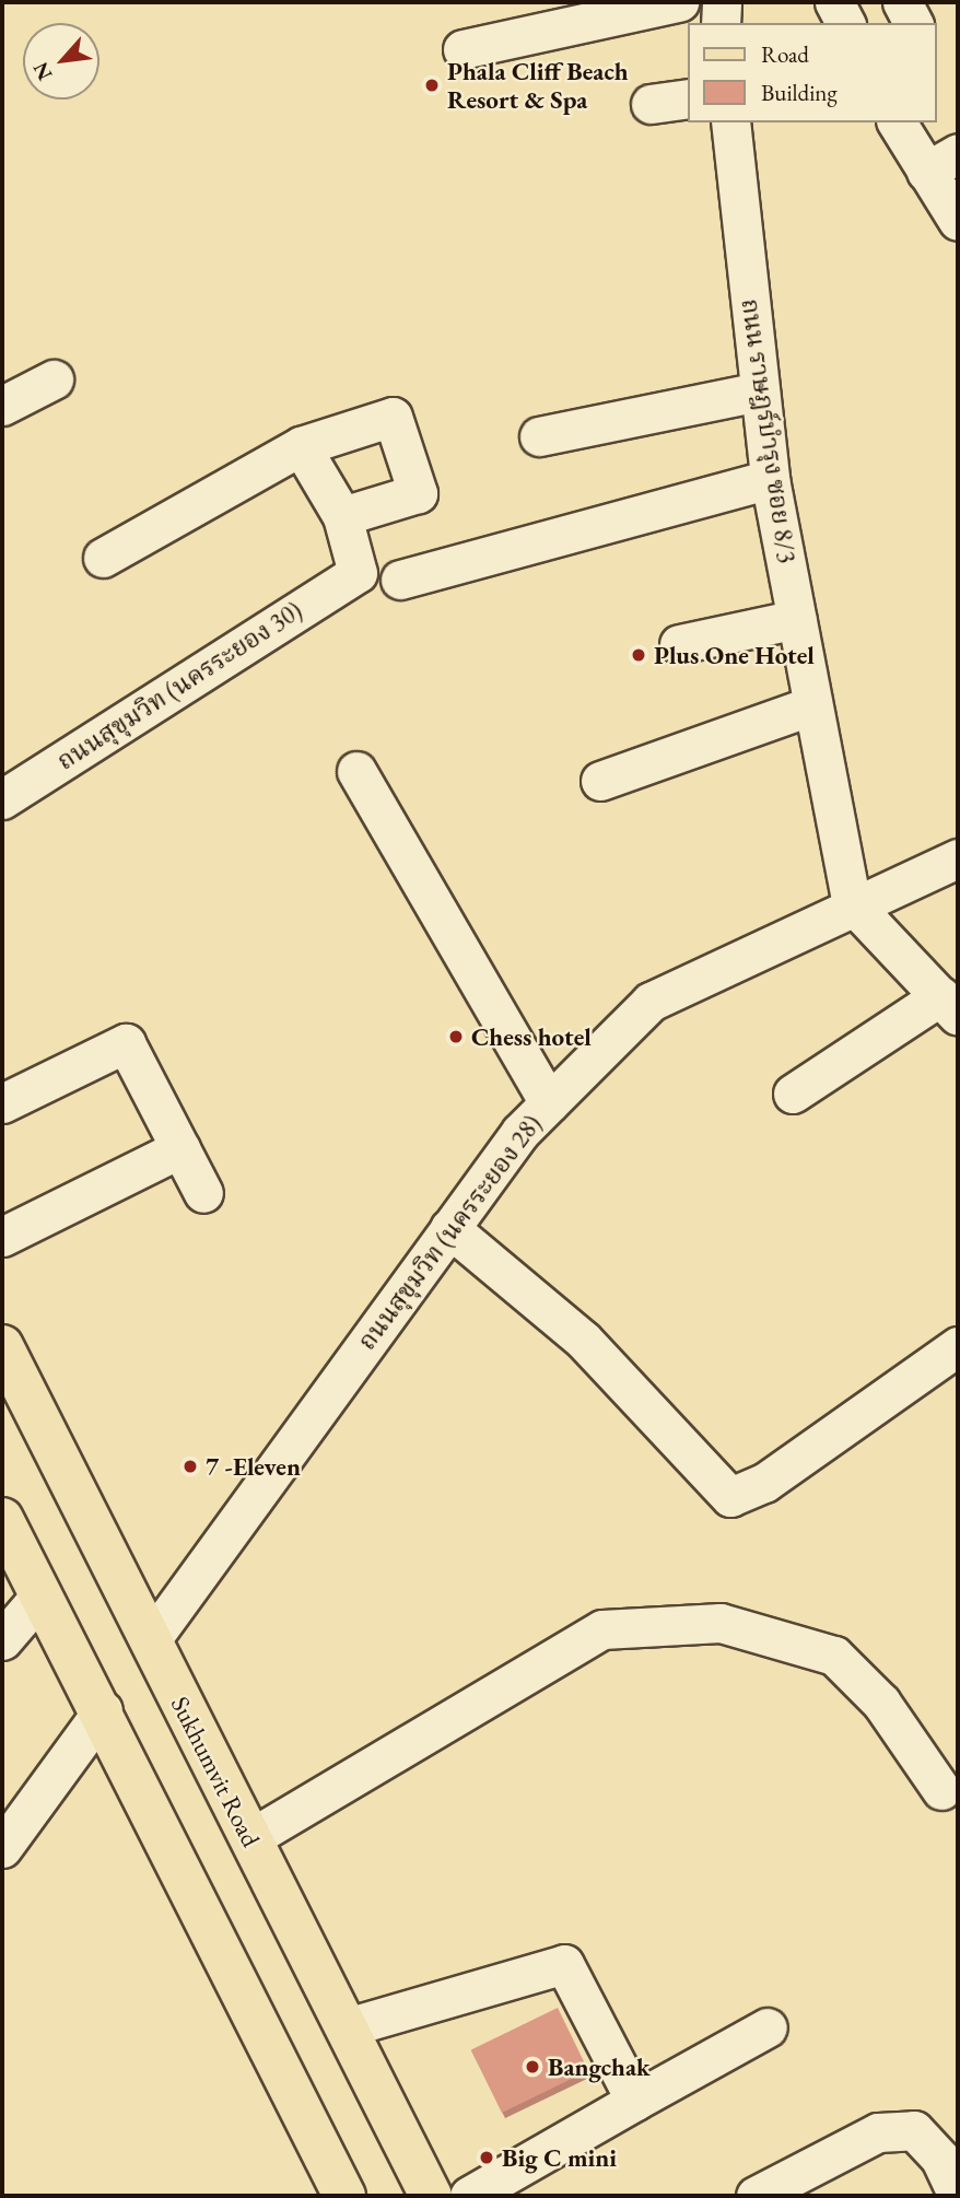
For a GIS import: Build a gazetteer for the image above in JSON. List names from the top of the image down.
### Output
{
  "streets": {
    "main road": ["Sukhumvit Road"],
    "street": ["ถนน ราษฎร์บำรุง ซอย 8/3", "ถนนสุขุมวิท (นครระยอง 30)", "ถนนสุขุมวิท (นครระยอง 28)"]
  },
  "crossings": [
    ["ถนน ราษฎร์บำรุง ซอย 8/3", "ถนนสุขุมวิท (นครระยอง 28)"],
    ["ถนนสุขุมวิท (นครระยอง 28)", "Sukhumvit Road"]
  ],
  "places": [
    "Phala Cliff Beach Resort & Spa",
    "Plus One Hotel",
    "Chess hotel",
    "7 -Eleven",
    "Bangchak",
    "Big C mini"
  ],
  "legend": ["Road", "Building"],
  "north": "bottom left"
}
